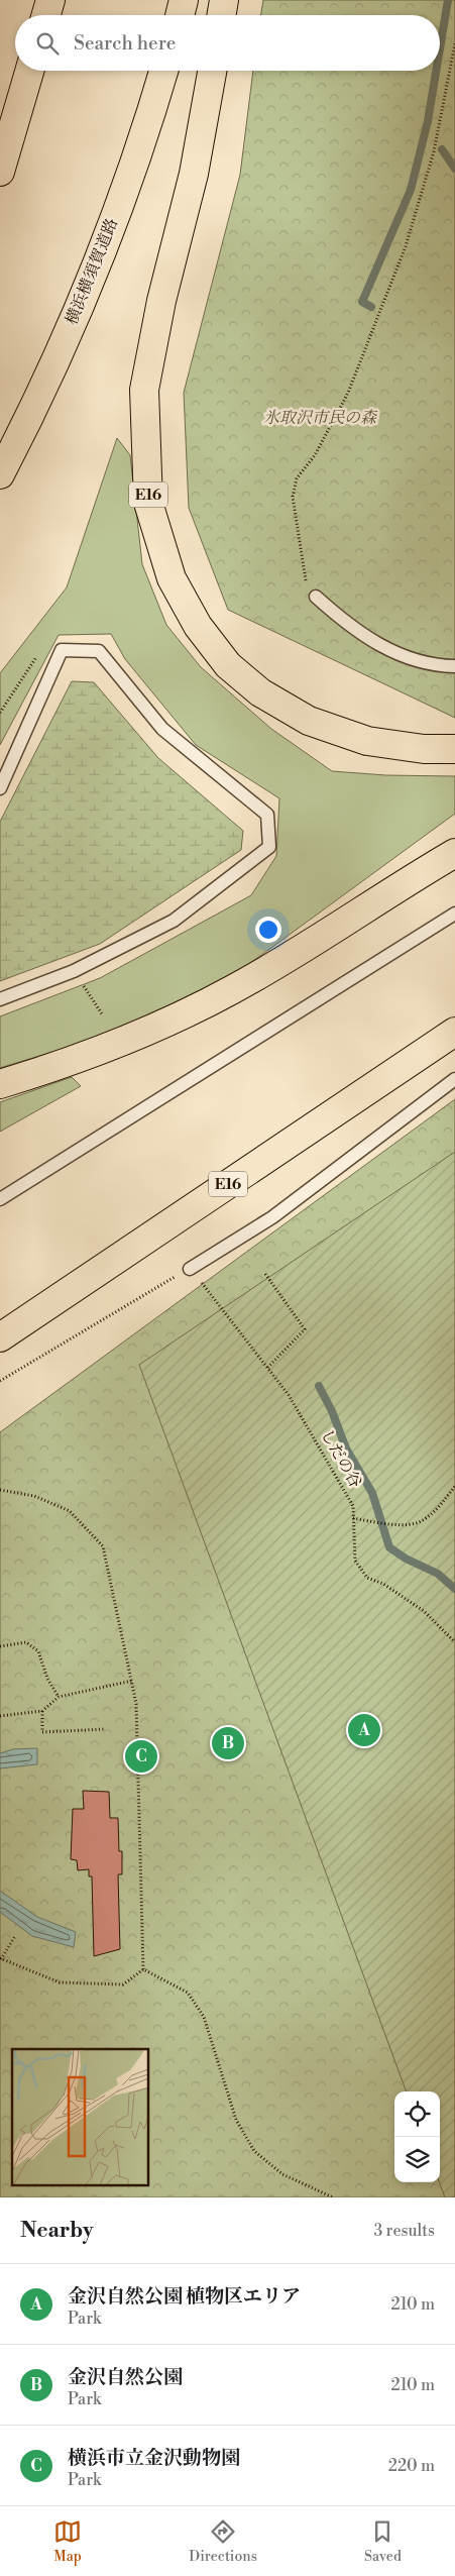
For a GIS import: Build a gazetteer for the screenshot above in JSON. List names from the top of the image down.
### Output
{
  "streets": {
    "highway": ["横浜横須賀道路", "E16"],
    "path": ["しだの谷"]
  },
  "parks": ["氷取沢市民の森"],
  "page": {
    "search": "Search here",
    "pins": ["A", "B", "C"],
    "heading": ["Nearby", "3 results"],
    "list": [
      {
        "mark": "A",
        "name": "金沢自然公園 植物区エリア",
        "note": "Park",
        "value": "210 m"
      },
      {
        "mark": "B",
        "name": "金沢自然公園",
        "note": "Park",
        "value": "210 m"
      },
      {
        "mark": "C",
        "name": "横浜市立金沢動物園",
        "note": "Park",
        "value": "220 m"
      }
    ],
    "nav": ["Map", "Directions", "Saved"]
  }
}
